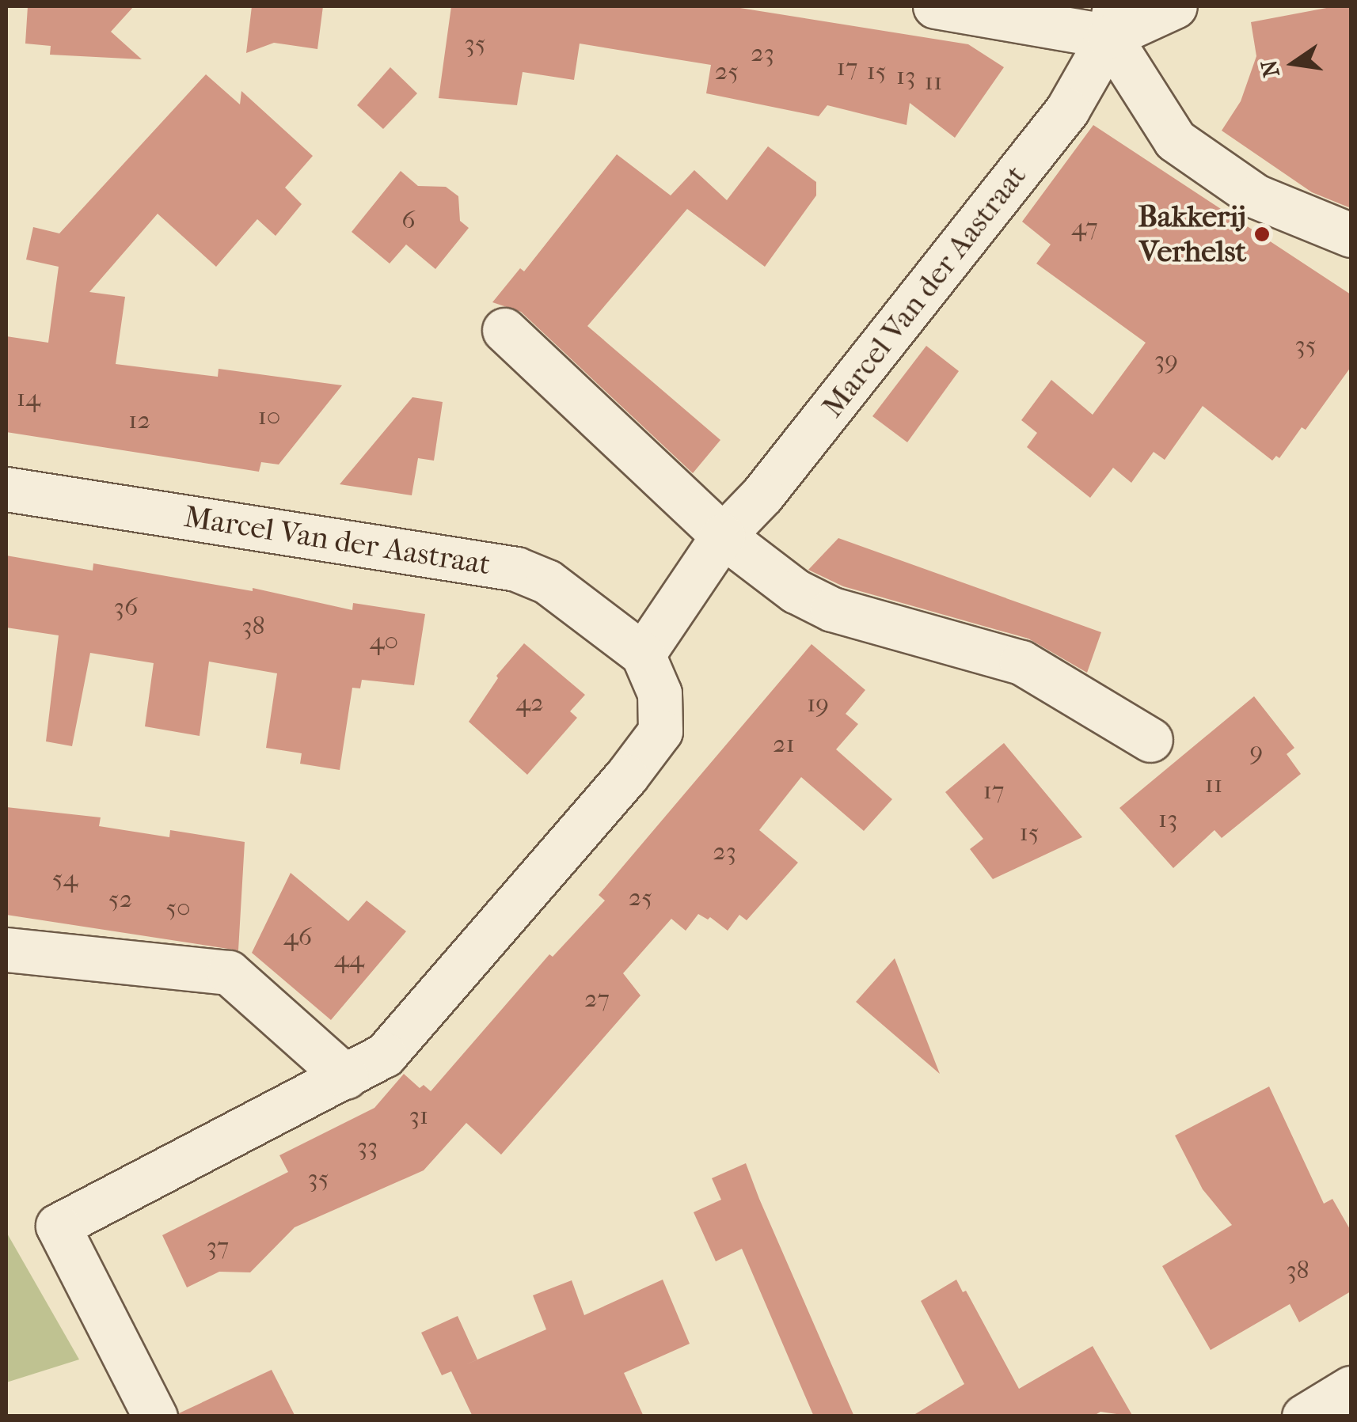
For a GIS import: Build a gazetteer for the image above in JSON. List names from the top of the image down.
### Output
{
  "streets": {
    "street": ["Marcel Van der Aastraat"]
  },
  "places": ["Bakkerij Verhelst"],
  "house_numbers": [
    "35",
    "23",
    "17",
    "25",
    "15",
    "13",
    "11",
    "6",
    "47",
    "35",
    "39",
    "14",
    "10",
    "12",
    "36",
    "38",
    "40",
    "42",
    "19",
    "21",
    "9",
    "11",
    "17",
    "13",
    "15",
    "23",
    "54",
    "25",
    "52",
    "50",
    "46",
    "44",
    "27",
    "31",
    "33",
    "35",
    "37",
    "38"
  ],
  "north": "left"
}
